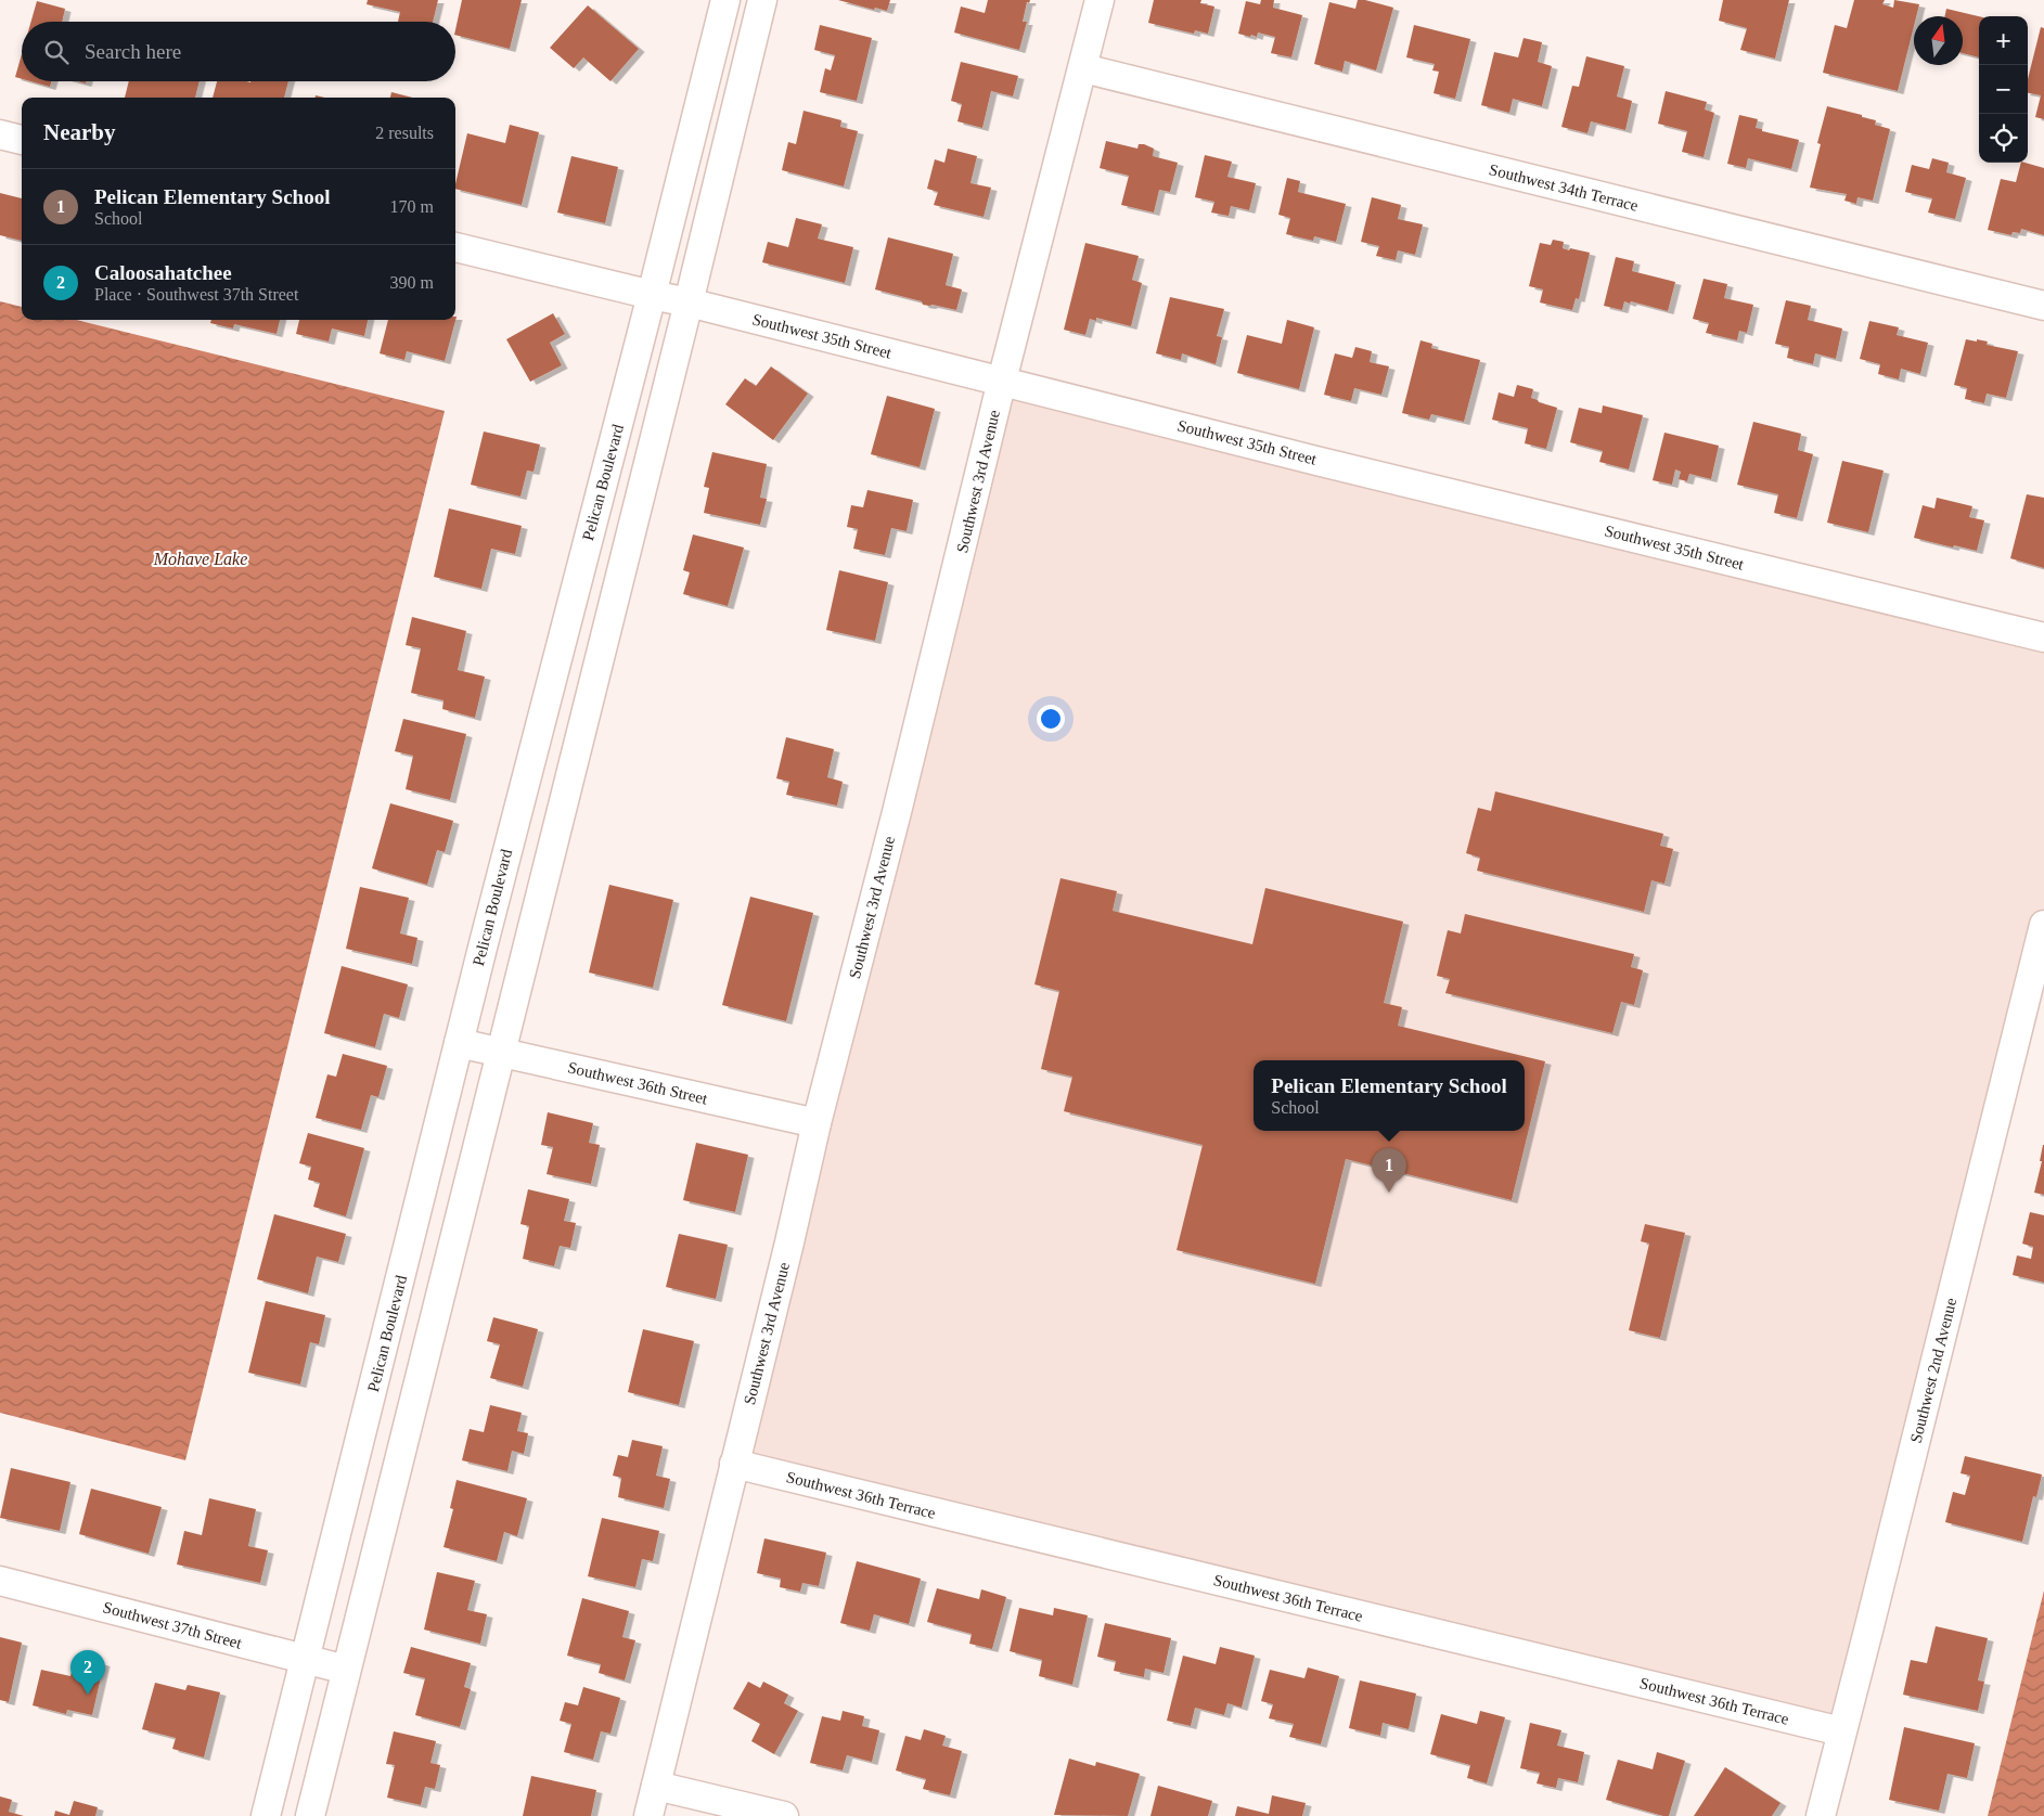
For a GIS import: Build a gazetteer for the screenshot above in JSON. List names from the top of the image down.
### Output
{
  "streets": {
    "street": [
      "Southwest 34th Terrace",
      "Southwest 35th Street",
      "Southwest 3rd Avenue",
      "Pelican Boulevard",
      "Southwest 36th Street",
      "Southwest 2nd Avenue",
      "Southwest 36th Terrace",
      "Southwest 37th Street"
    ]
  },
  "crossings": [
    ["Southwest 34th Terrace", "Southwest 3rd Avenue"],
    ["Southwest 35th Street", "Southwest 3rd Avenue"],
    ["Southwest 35th Street", "Pelican Boulevard"],
    ["Southwest 3rd Avenue", "Southwest 36th Street"],
    ["Southwest 3rd Avenue", "Southwest 36th Terrace"],
    ["Pelican Boulevard", "Southwest 36th Street"],
    ["Pelican Boulevard", "Southwest 37th Street"],
    ["Southwest 2nd Avenue", "Southwest 36th Terrace"]
  ],
  "water": ["Mohave Lake"],
  "north": "top",
  "page": {
    "map_buttons": ["+", "−"],
    "search": "Search here",
    "heading": ["Nearby", "2 results"],
    "list": [
      {
        "mark": "1",
        "name": "Pelican Elementary School",
        "note": "School",
        "value": "170 m"
      },
      {
        "mark": "2",
        "name": "Caloosahatchee",
        "note": "Place · Southwest 37th Street",
        "value": "390 m"
      }
    ],
    "popup": ["Pelican Elementary School", "School"],
    "pins": ["1", "2"]
  }
}
